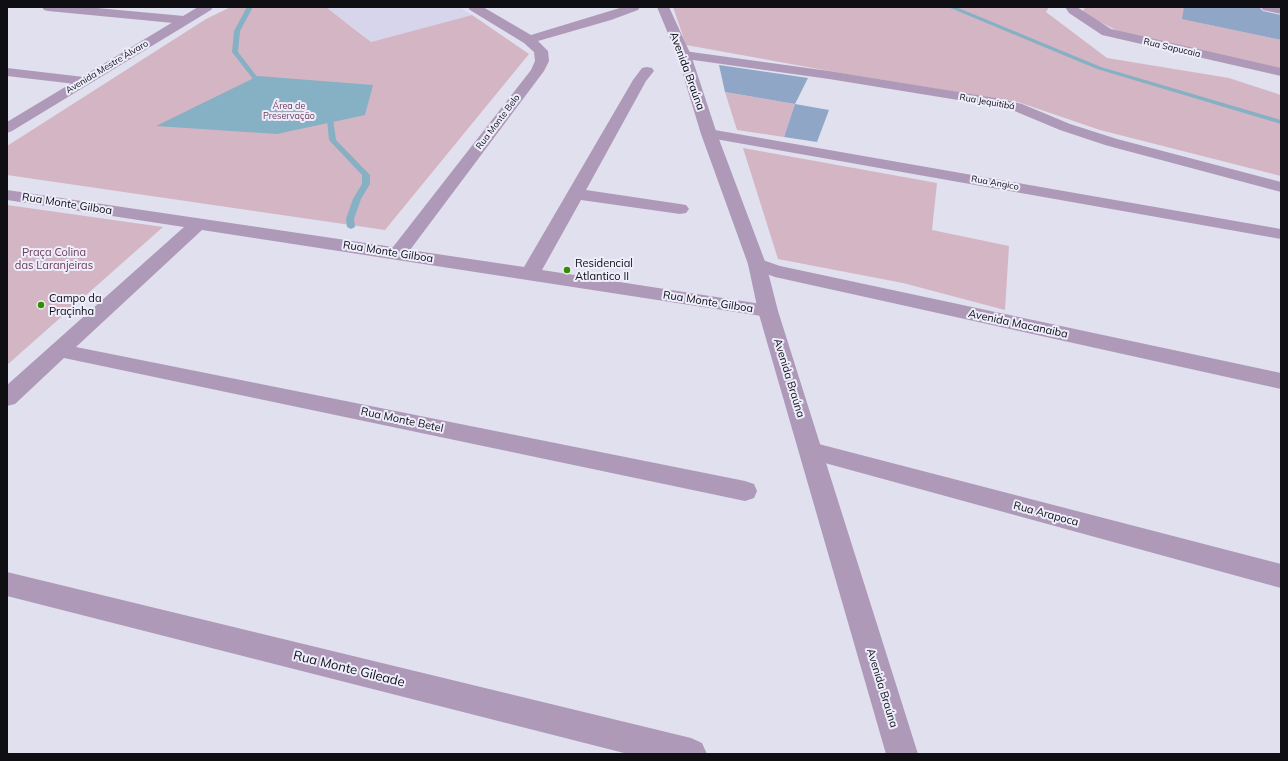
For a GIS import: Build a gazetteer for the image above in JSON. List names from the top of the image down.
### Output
{
  "streets": {
    "street": [
      "Rua Sapucaia",
      "Avenida Mestre Álvaro",
      "Avenida Braúna",
      "Rua Jequitibá",
      "Rua Monte Belo",
      "Rua Angico",
      "Rua Monte Gilboa",
      "Avenida Macanaiba",
      "Rua Monte Betel",
      "Rua Arapoca",
      "Rua Monte Gileade"
    ]
  },
  "crossings": [
    ["Avenida Braúna", "Rua Jequitibá"],
    ["Avenida Braúna", "Rua Angico"],
    ["Avenida Braúna", "Rua Monte Gilboa"],
    ["Avenida Braúna", "Avenida Macanaiba"],
    ["Avenida Braúna", "Rua Arapoca"],
    ["Rua Monte Belo", "Rua Monte Gilboa"]
  ],
  "parks": ["Área de Preservação", "Praça Colina das Laranjeiras"],
  "places": ["Residencial Atlantico II", "Campo da Praçinha"]
}
